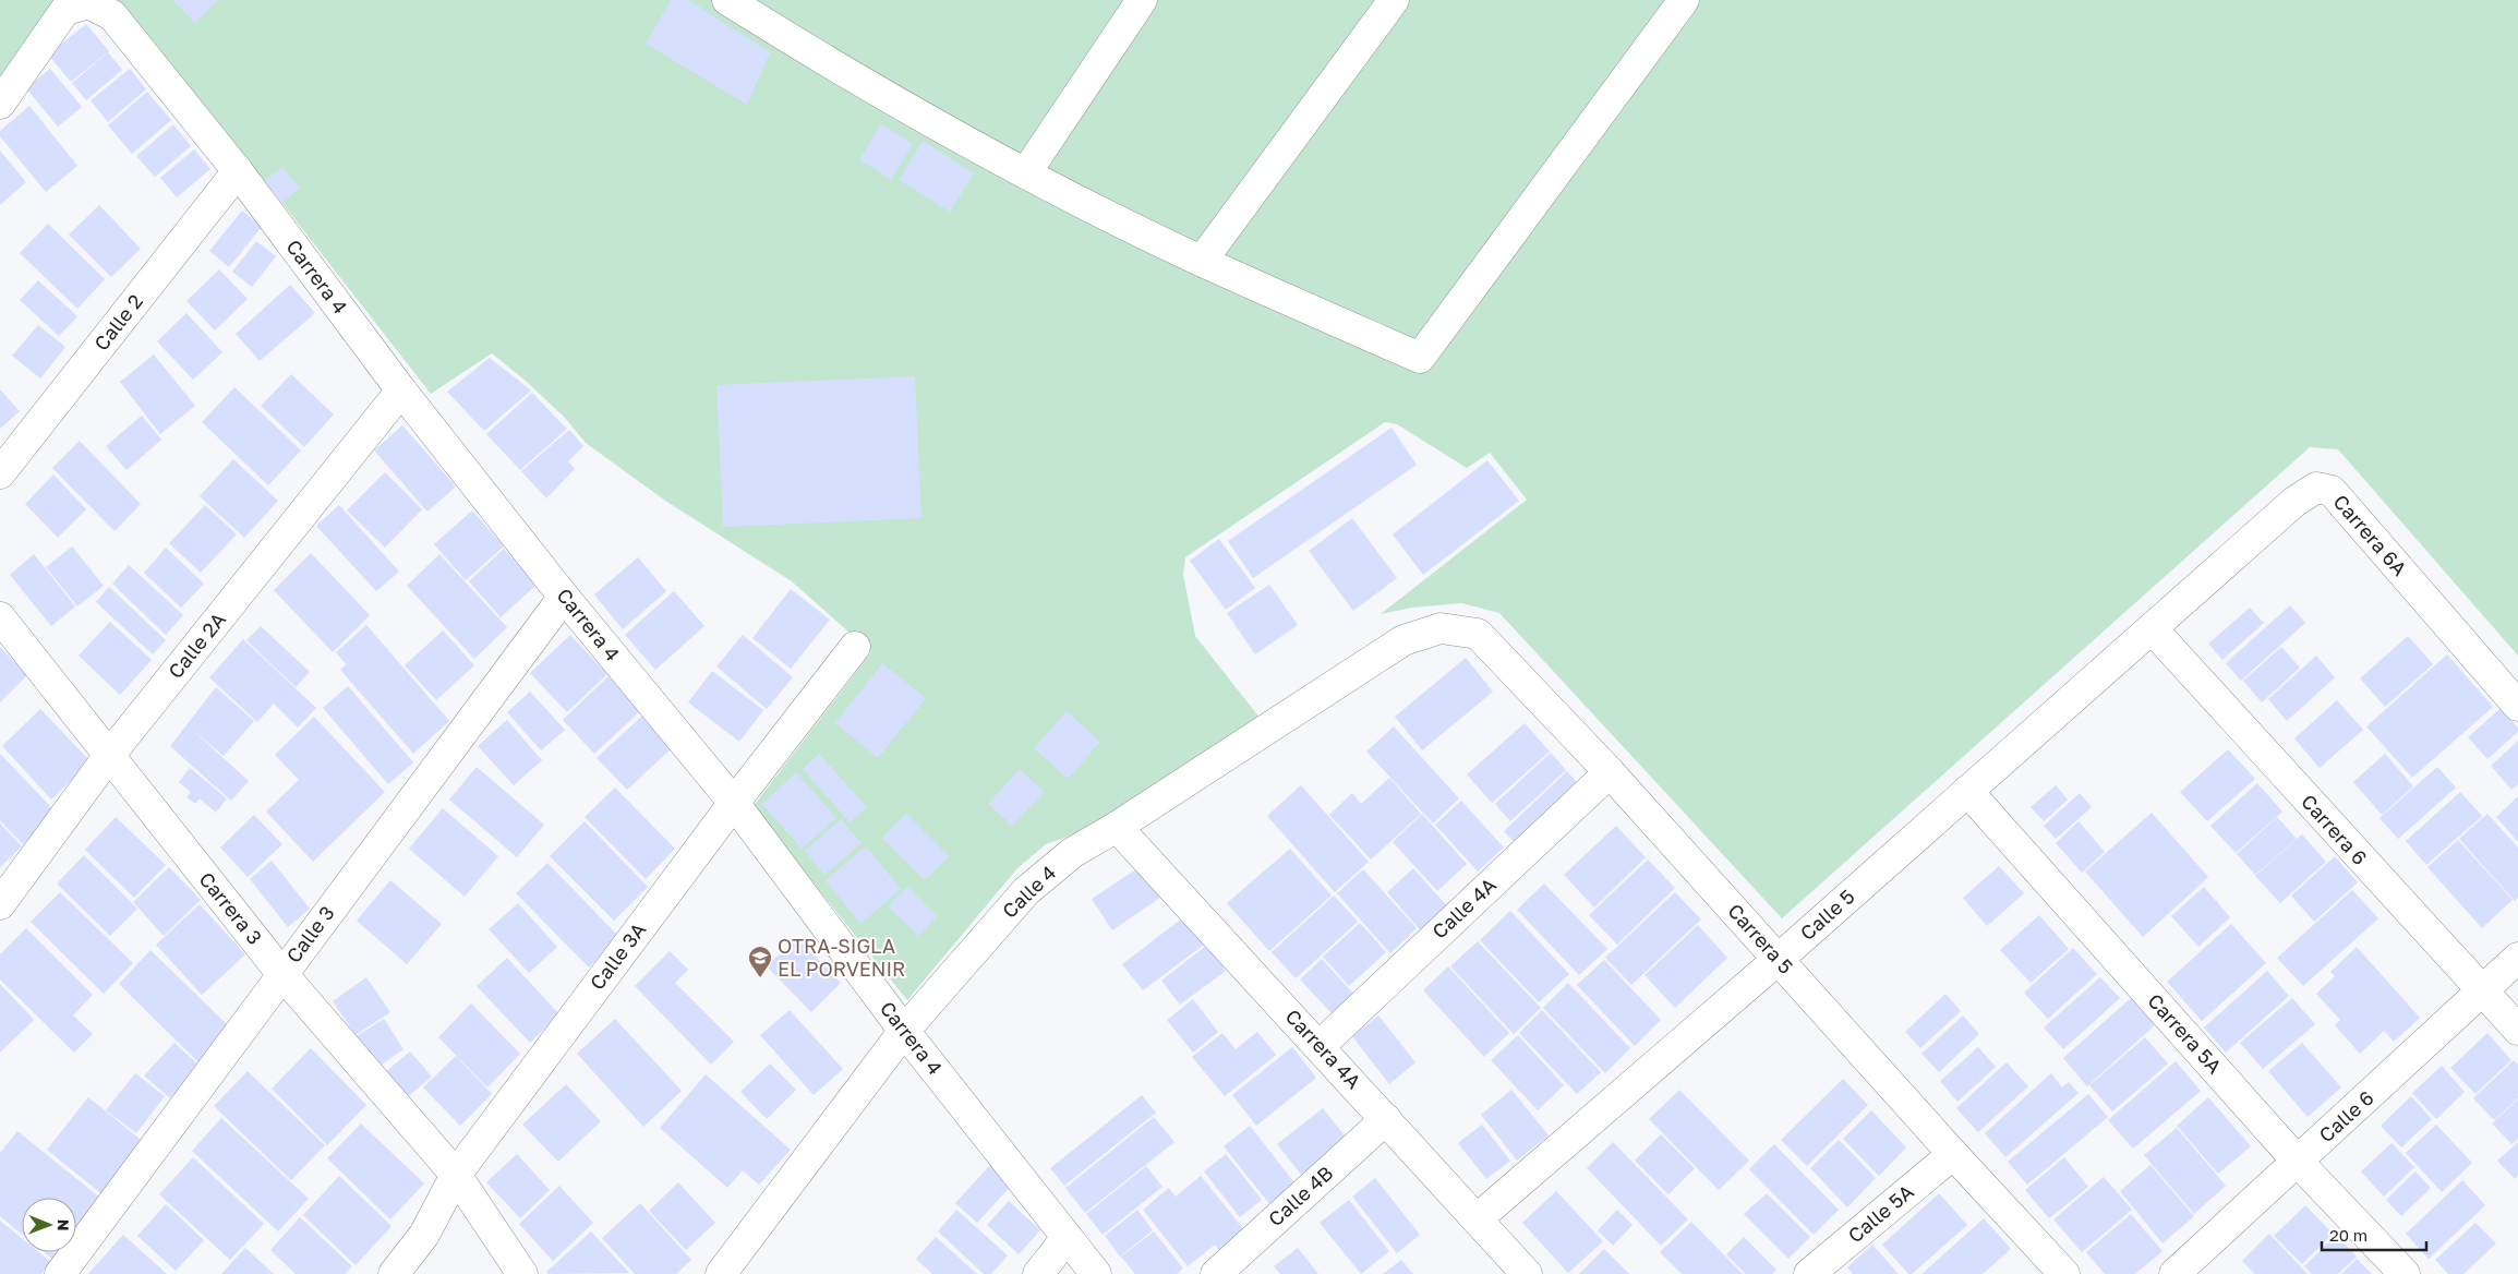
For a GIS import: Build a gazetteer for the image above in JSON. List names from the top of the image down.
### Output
{
  "streets": {
    "street": [
      "Carrera 4",
      "Calle 2",
      "Carrera 6A",
      "Calle 2A",
      "Carrera 6",
      "Calle 4",
      "Carrera 3",
      "Calle 4A",
      "Calle 5",
      "Calle 3",
      "Carrera 5",
      "Calle 3A",
      "Carrera 5A",
      "Carrera 4A",
      "Calle 6",
      "Calle 4B",
      "Calle 5A"
    ]
  },
  "crossings": [
    ["Carrera 4", "Calle 2"],
    ["Carrera 4", "Calle 2A"],
    ["Carrera 4", "Calle 4"],
    ["Carrera 4", "Calle 3"],
    ["Carrera 4", "Calle 3A"],
    ["Carrera 6A", "Carrera 6"],
    ["Carrera 6A", "Calle 5"],
    ["Calle 2A", "Carrera 3"],
    ["Carrera 6", "Calle 5"],
    ["Carrera 6", "Calle 6"],
    ["Calle 4", "Carrera 5"],
    ["Calle 4", "Carrera 4A"],
    ["Carrera 3", "Calle 3"],
    ["Carrera 3", "Calle 3A"],
    ["Calle 4A", "Carrera 5"],
    ["Calle 4A", "Carrera 4A"],
    ["Calle 5", "Carrera 5"],
    ["Calle 5", "Carrera 5A"],
    ["Calle 5", "Carrera 4A"],
    ["Carrera 5", "Calle 5A"],
    ["Carrera 5A", "Calle 6"],
    ["Carrera 4A", "Calle 4B"]
  ],
  "places": {
    "school or university": ["OTRA-SIGLA EL PORVENIR"]
  },
  "scale_bar": "20 m",
  "north": "right"
}
